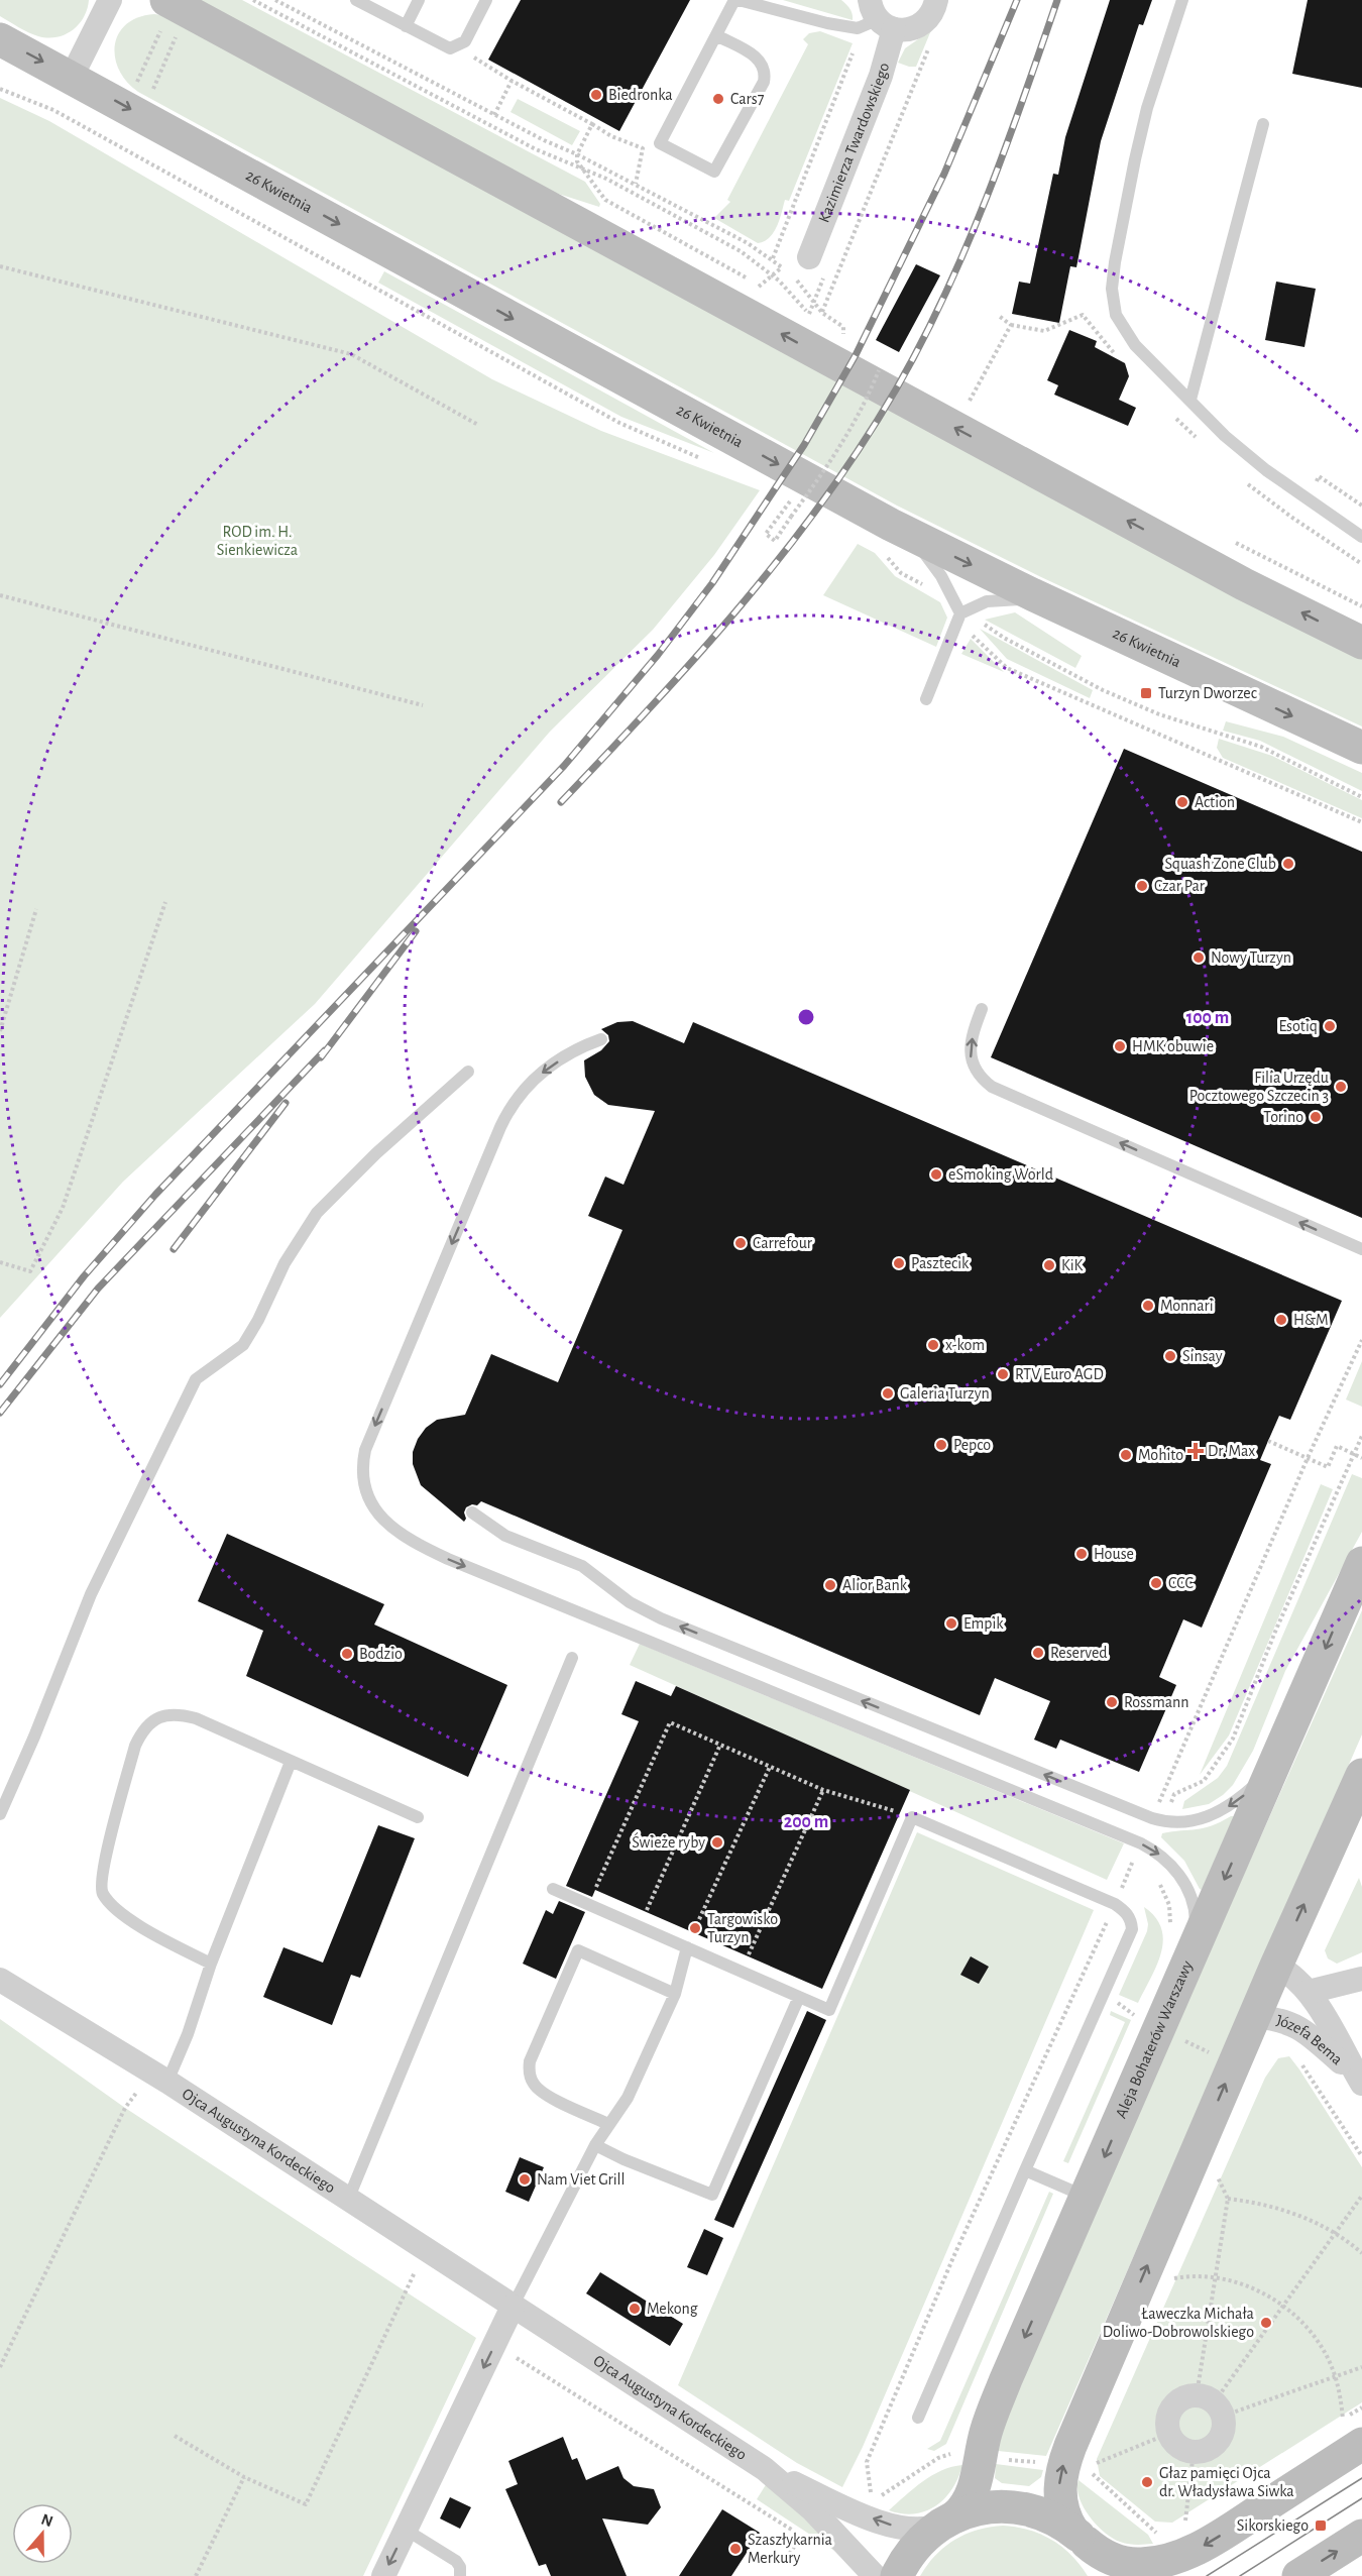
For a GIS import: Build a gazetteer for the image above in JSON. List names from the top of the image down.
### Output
{
  "streets": {
    "street": [
      "Kazimierza Twardowskiego",
      "26 Kwietnia",
      "Aleja Bohaterów Warszawy",
      "Józefa Bema",
      "Ojca Augustyna Kordeckiego"
    ]
  },
  "crossings": [
    ["Aleja Bohaterów Warszawy", "Ojca Augustyna Kordeckiego"]
  ],
  "parks": ["ROD im. H. Sienkiewicza"],
  "places": {
    "other": [
      "Biedronka",
      "Cars7",
      "Action",
      "Squash Zone Club",
      "Czar Par",
      "Nowy Turzyn",
      "Esotiq",
      "HMK obuwie",
      "Filia Urzędu Pocztowego Szczecin 3",
      "Torino",
      "eSmoking World",
      "Carrefour",
      "Pasztecik",
      "KiK",
      "Monnari",
      "H&M",
      "x-kom",
      "Sinsay",
      "RTV Euro AGD",
      "Galeria Turzyn",
      "Pepco",
      "Mohito",
      "House",
      "CCC",
      "Alior Bank",
      "Empik",
      "Reserved",
      "Bodzio",
      "Rossmann",
      "Świeże ryby",
      "Targowisko Turzyn",
      "Nam Viet Grill",
      "Mekong",
      "Ławeczka Michała Doliwo-Dobrowolskiego",
      "Głaz pamięci Ojca dr. Władysława Siwka",
      "Szaszłykarnia Merkury"
    ],
    "transit": ["Turzyn Dworzec", "Sikorskiego"],
    "health": ["Dr. Max"]
  },
  "north": "top",
  "rings": ["100 m", "200 m"]
}
